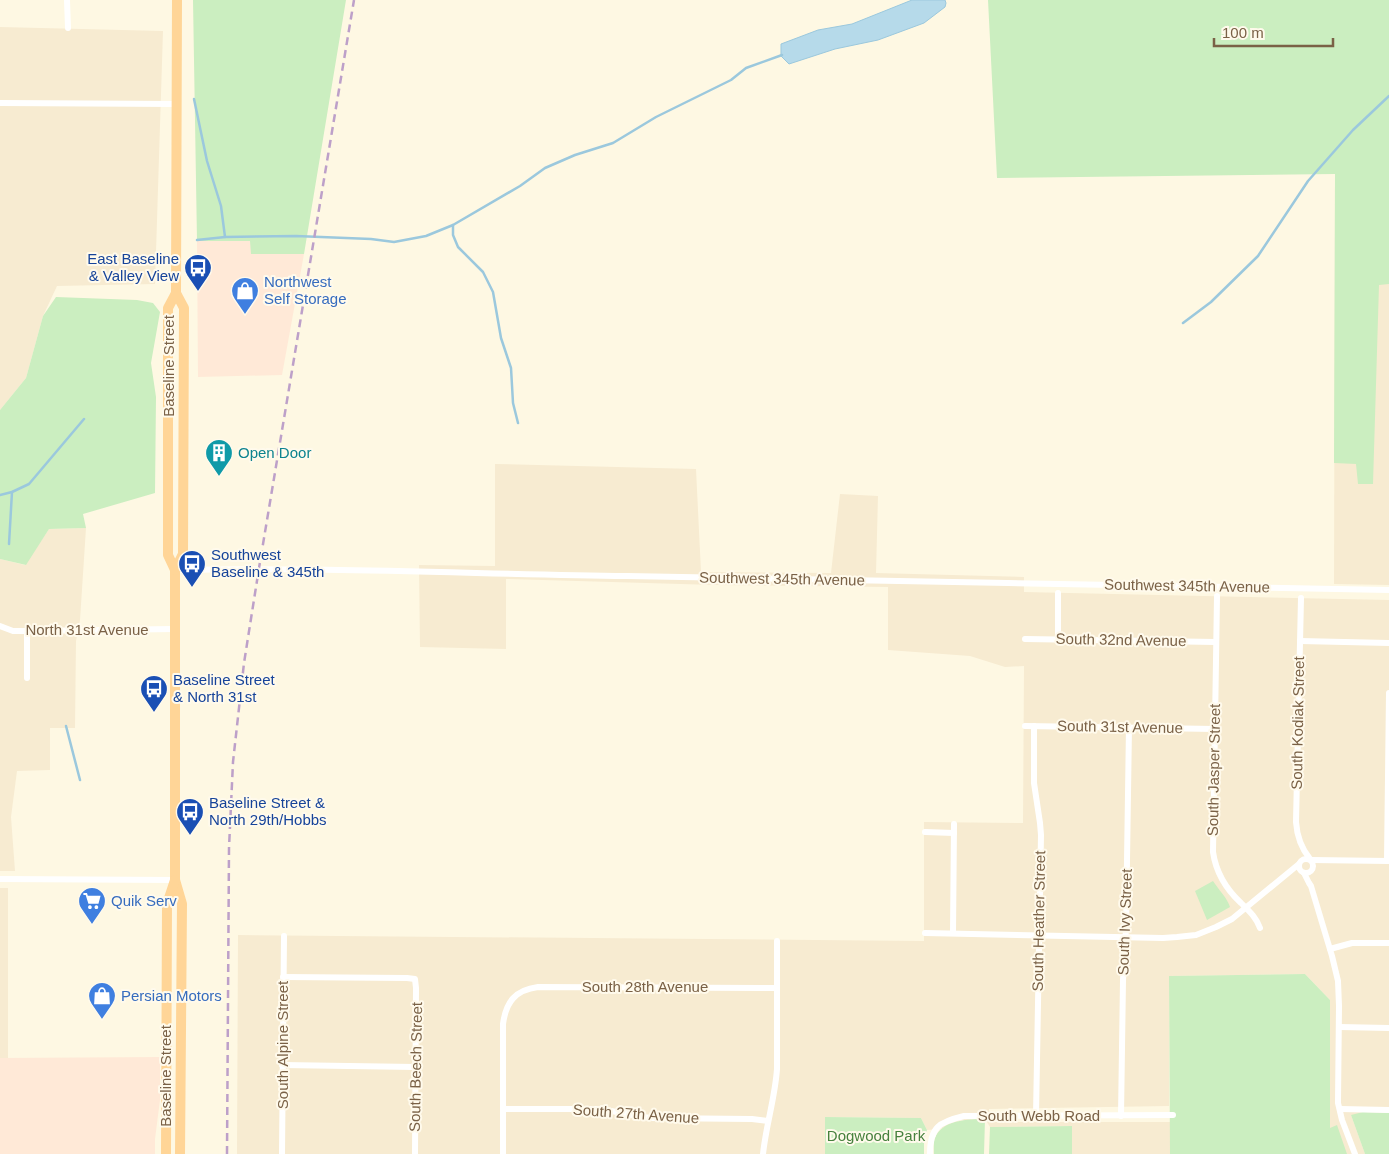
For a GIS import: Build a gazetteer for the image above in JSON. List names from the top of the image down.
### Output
{
  "streets": {
    "highway": ["Baseline Street"],
    "street": [
      "Southwest 345th Avenue",
      "North 31st Avenue",
      "South 32nd Avenue",
      "South Kodiak Street",
      "South 31st Avenue",
      "South Jasper Street",
      "South Heather Street",
      "South Ivy Street",
      "South 28th Avenue",
      "South Alpine Street",
      "South Beech Street",
      "South 27th Avenue",
      "South Webb Road"
    ]
  },
  "crossings": [
    ["Baseline Street", "Southwest 345th Avenue"],
    ["Baseline Street", "North 31st Avenue"],
    ["South 32nd Avenue", "South Jasper Street"],
    ["South 31st Avenue", "South Jasper Street"],
    ["South 31st Avenue", "South Heather Street"],
    ["South 31st Avenue", "South Ivy Street"],
    ["South Heather Street", "South Webb Road"],
    ["South Ivy Street", "South Webb Road"],
    ["South 28th Avenue", "South 27th Avenue"],
    ["South Alpine Street", "South Beech Street"]
  ],
  "parks": ["Dogwood Park"],
  "places": {
    "bus stop": [
      "East Baseline & Valley View",
      "Southwest Baseline & 345th",
      "Baseline Street & North 31st",
      "Baseline Street & North 29th/Hobbs"
    ],
    "shop": ["Northwest Self Storage", "Persian Motors"],
    "building": ["Open Door"],
    "supermarket": ["Quik Serv"]
  },
  "scale_bar": "100 m"
}
